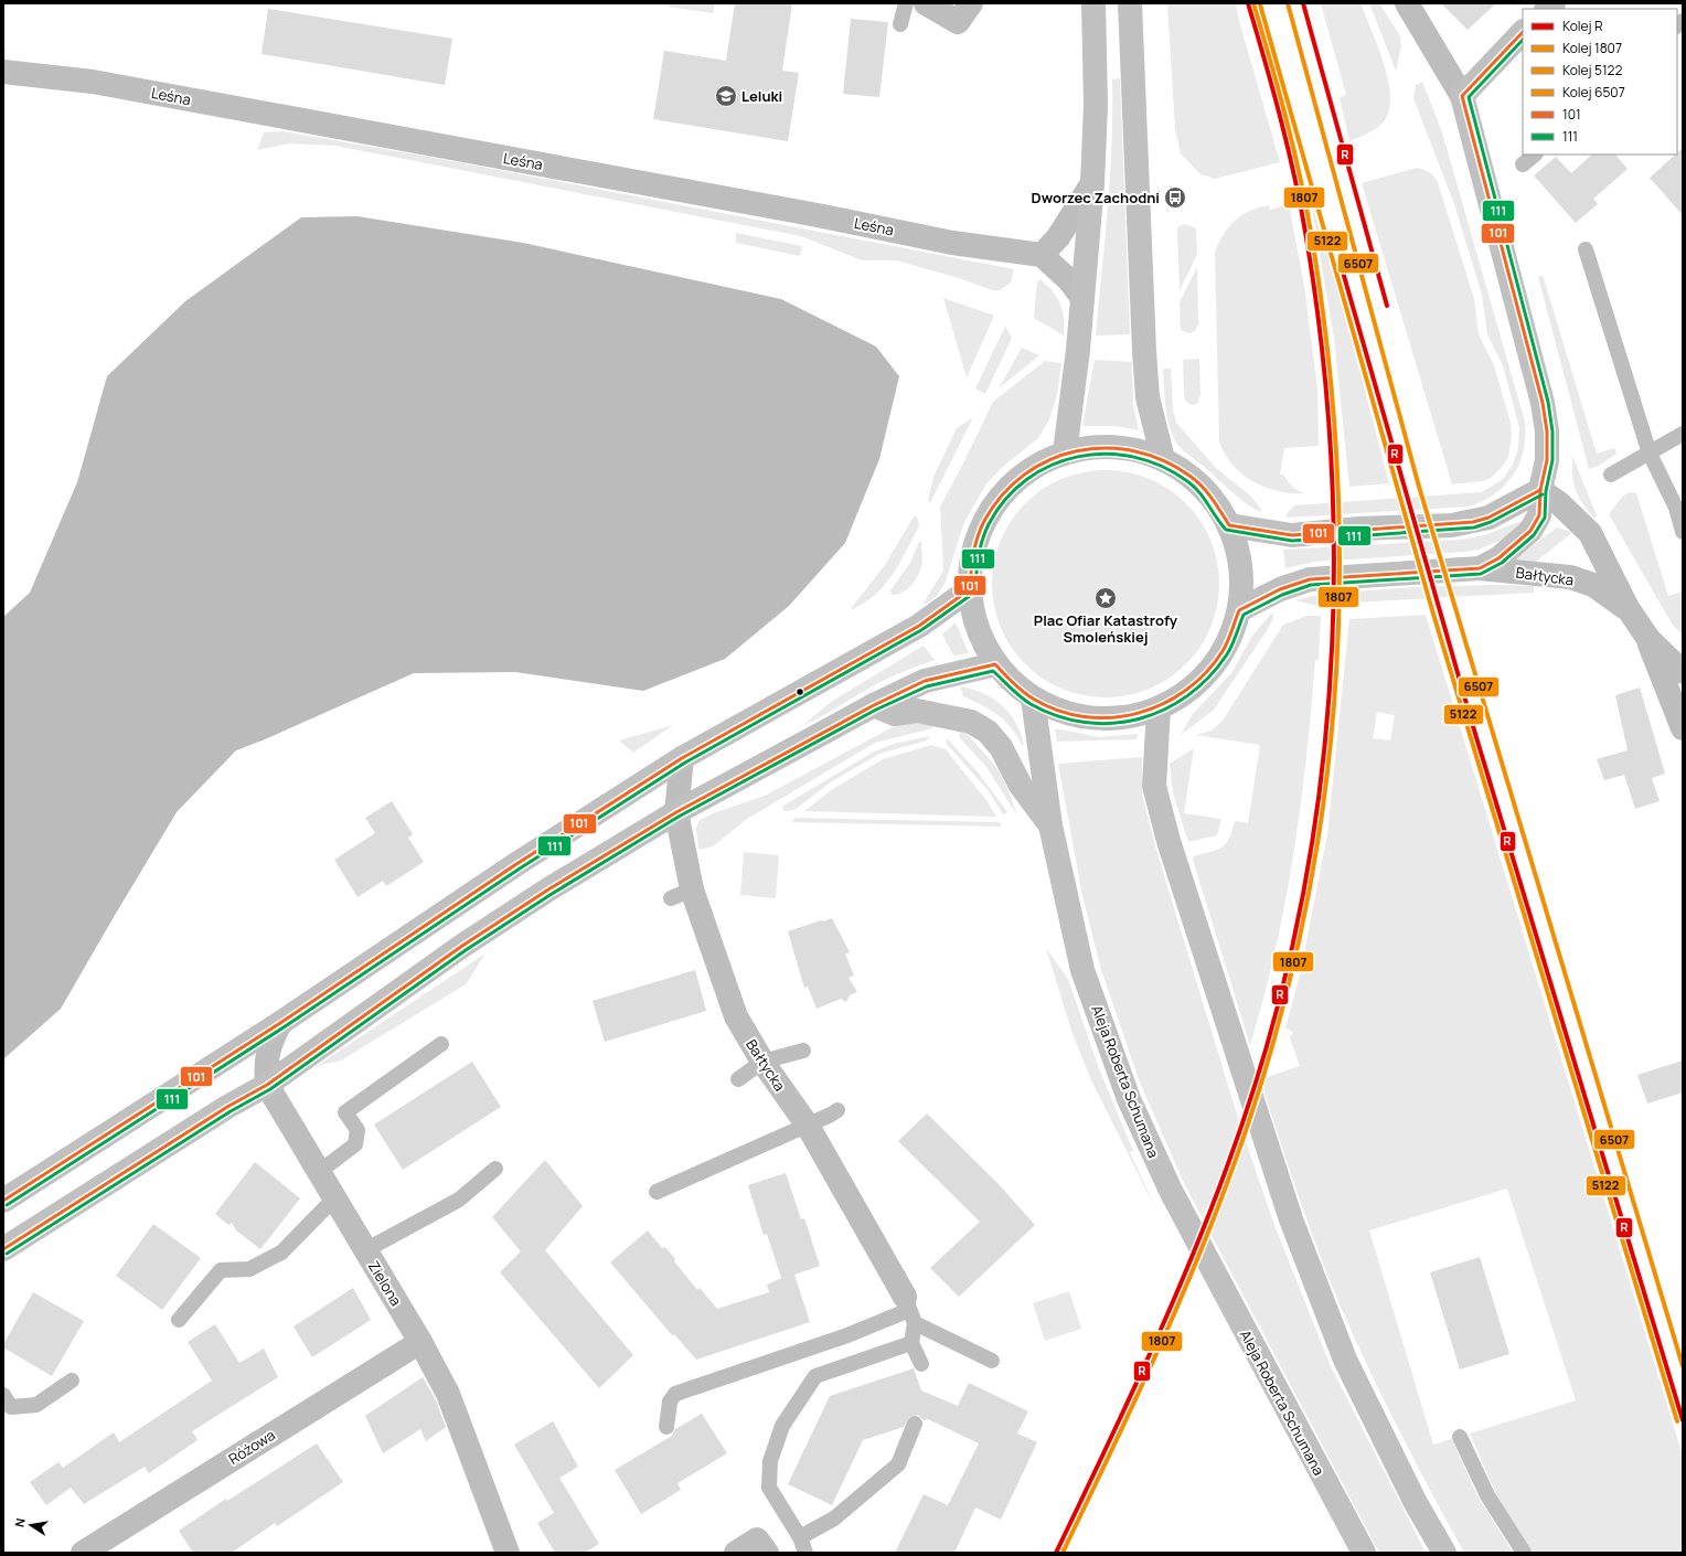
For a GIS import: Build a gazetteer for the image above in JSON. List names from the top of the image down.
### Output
{
  "streets": {
    "main road": ["Bałtycka", "Aleja Roberta Schumana"],
    "street": ["Leśna", "Zielona", "Różowa"]
  },
  "crossings": [
    ["Zielona", "Różowa"]
  ],
  "places": {
    "school or university": ["Leluki"],
    "bus stop": ["Dworzec Zachodni"],
    "place": ["Plac Ofiar Katastrofy Smoleńskiej"]
  },
  "lines": [
    "rail line R",
    "rail line 1807",
    "rail line 6507",
    "rail line 5122",
    "transit line 101",
    "transit line 111"
  ],
  "legend": [
    "Kolej R",
    "Kolej 1807",
    "Kolej 5122",
    "Kolej 6507",
    "101",
    "111"
  ],
  "north": "left"
}
